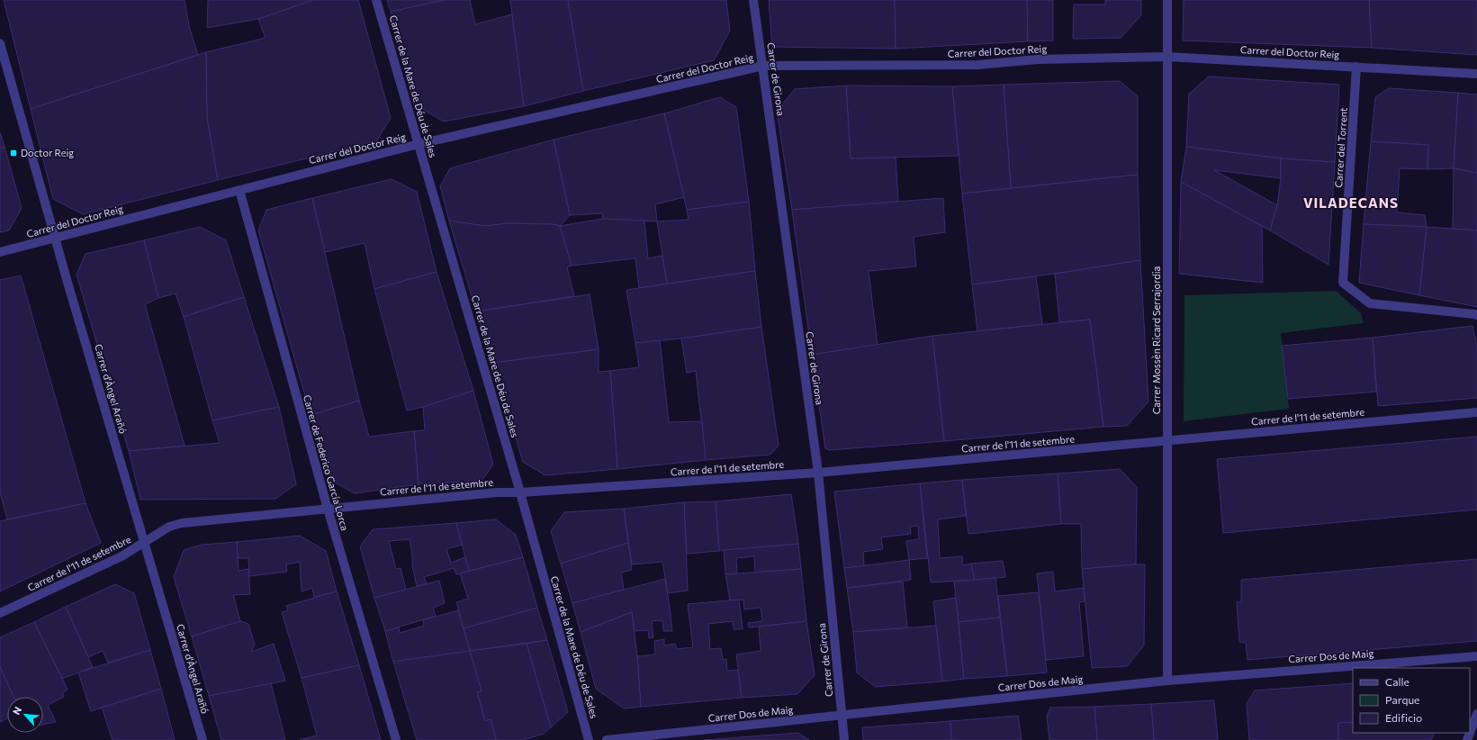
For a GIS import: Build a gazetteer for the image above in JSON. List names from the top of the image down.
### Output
{
  "streets": {
    "street": [
      "Carrer del Doctor Reig",
      "Carrer de Girona",
      "Carrer de la Mare de Déu de Sales",
      "Carrer del Torrent",
      "Carrer Mossèn Ricard Serrajordia",
      "Carrer d'Àngel Arañó",
      "Carrer de l'11 de setembre",
      "Carrer de Federico García Lorca",
      "Carrer Dos de Maig"
    ]
  },
  "crossings": [
    ["Carrer del Doctor Reig", "Carrer de Girona"],
    ["Carrer del Doctor Reig", "Carrer de la Mare de Déu de Sales"],
    ["Carrer del Doctor Reig", "Carrer del Torrent"],
    ["Carrer del Doctor Reig", "Carrer Mossèn Ricard Serrajordia"],
    ["Carrer del Doctor Reig", "Carrer d'Àngel Arañó"],
    ["Carrer del Doctor Reig", "Carrer de Federico García Lorca"],
    ["Carrer de Girona", "Carrer de l'11 de setembre"],
    ["Carrer de Girona", "Carrer Dos de Maig"],
    ["Carrer de la Mare de Déu de Sales", "Carrer de l'11 de setembre"],
    ["Carrer Mossèn Ricard Serrajordia", "Carrer de l'11 de setembre"],
    ["Carrer Mossèn Ricard Serrajordia", "Carrer Dos de Maig"],
    ["Carrer d'Àngel Arañó", "Carrer de l'11 de setembre"],
    ["Carrer de l'11 de setembre", "Carrer de Federico García Lorca"]
  ],
  "districts": ["VILADECANS"],
  "places": {
    "transit": ["Doctor Reig"]
  },
  "legend": ["Calle", "Parque", "Edificio"],
  "north": "top left"
}
